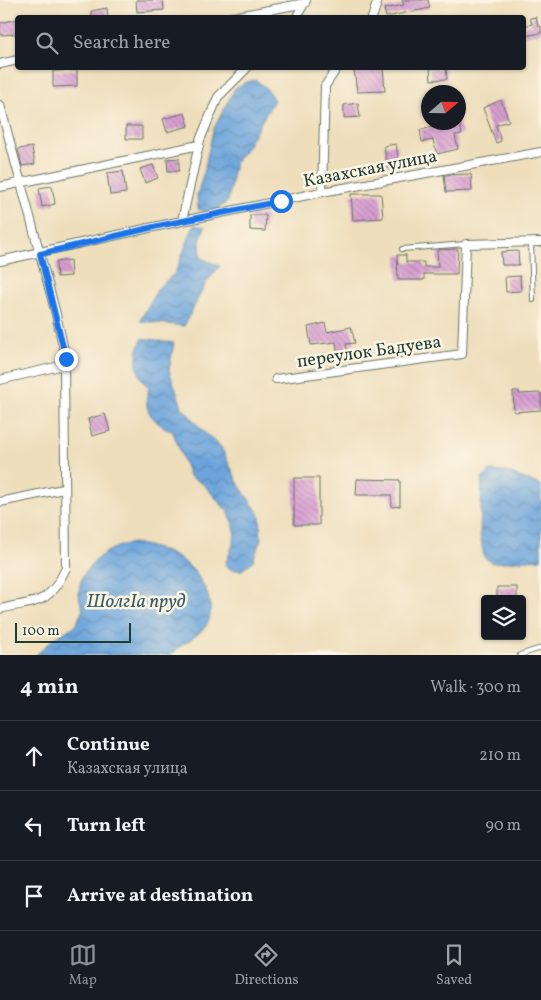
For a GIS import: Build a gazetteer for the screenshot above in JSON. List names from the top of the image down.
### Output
{
  "streets": {
    "street": ["Казахская улица", "переулок Бадуева"]
  },
  "water": ["ШолгIа пруд"],
  "scale_bar": "100 m",
  "north": "right",
  "page": {
    "search": "Search here",
    "scale": "100 m",
    "heading": ["4 min", "Walk · 300 m"],
    "list": [
      ["Continue", "Казахская улица", "210 m"],
      ["Turn left", "90 m"],
      "Arrive at destination"
    ],
    "nav": ["Map", "Directions", "Saved"]
  }
}
